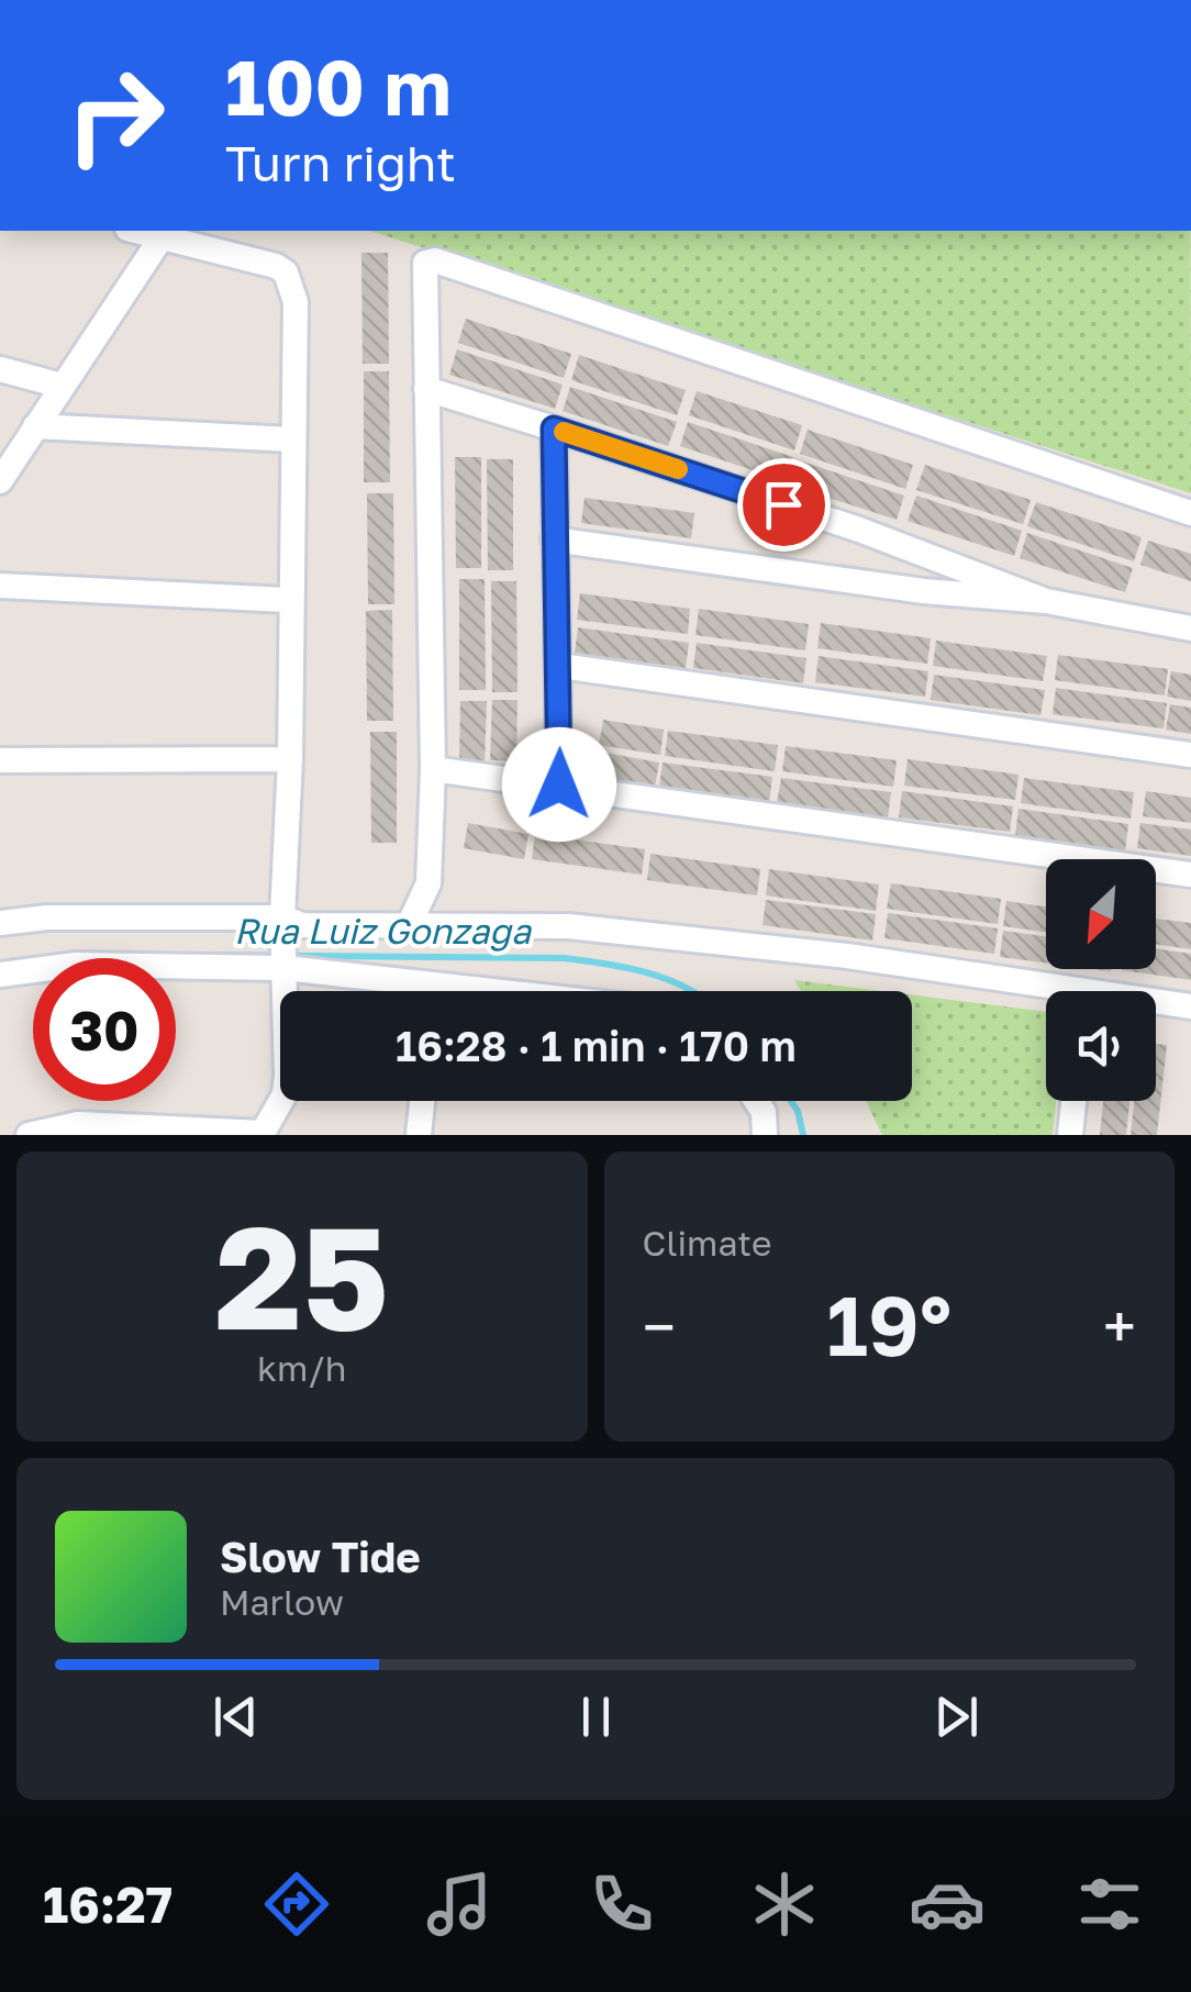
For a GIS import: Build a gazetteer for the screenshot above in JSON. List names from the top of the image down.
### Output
{
  "water": ["Rua Luiz Gonzaga"],
  "north": "bottom left",
  "page": {
    "turn": ["100 m", "Turn right"],
    "limit": "30",
    "trip": "16:28 · 1 min · 170 m",
    "tile": [
      ["25", "km/h"],
      "Climate"
    ],
    "heat": ["−", "19°", "+"],
    "song": ["Slow Tide", "Marlow"],
    "tabs": "16:27"
  }
}
